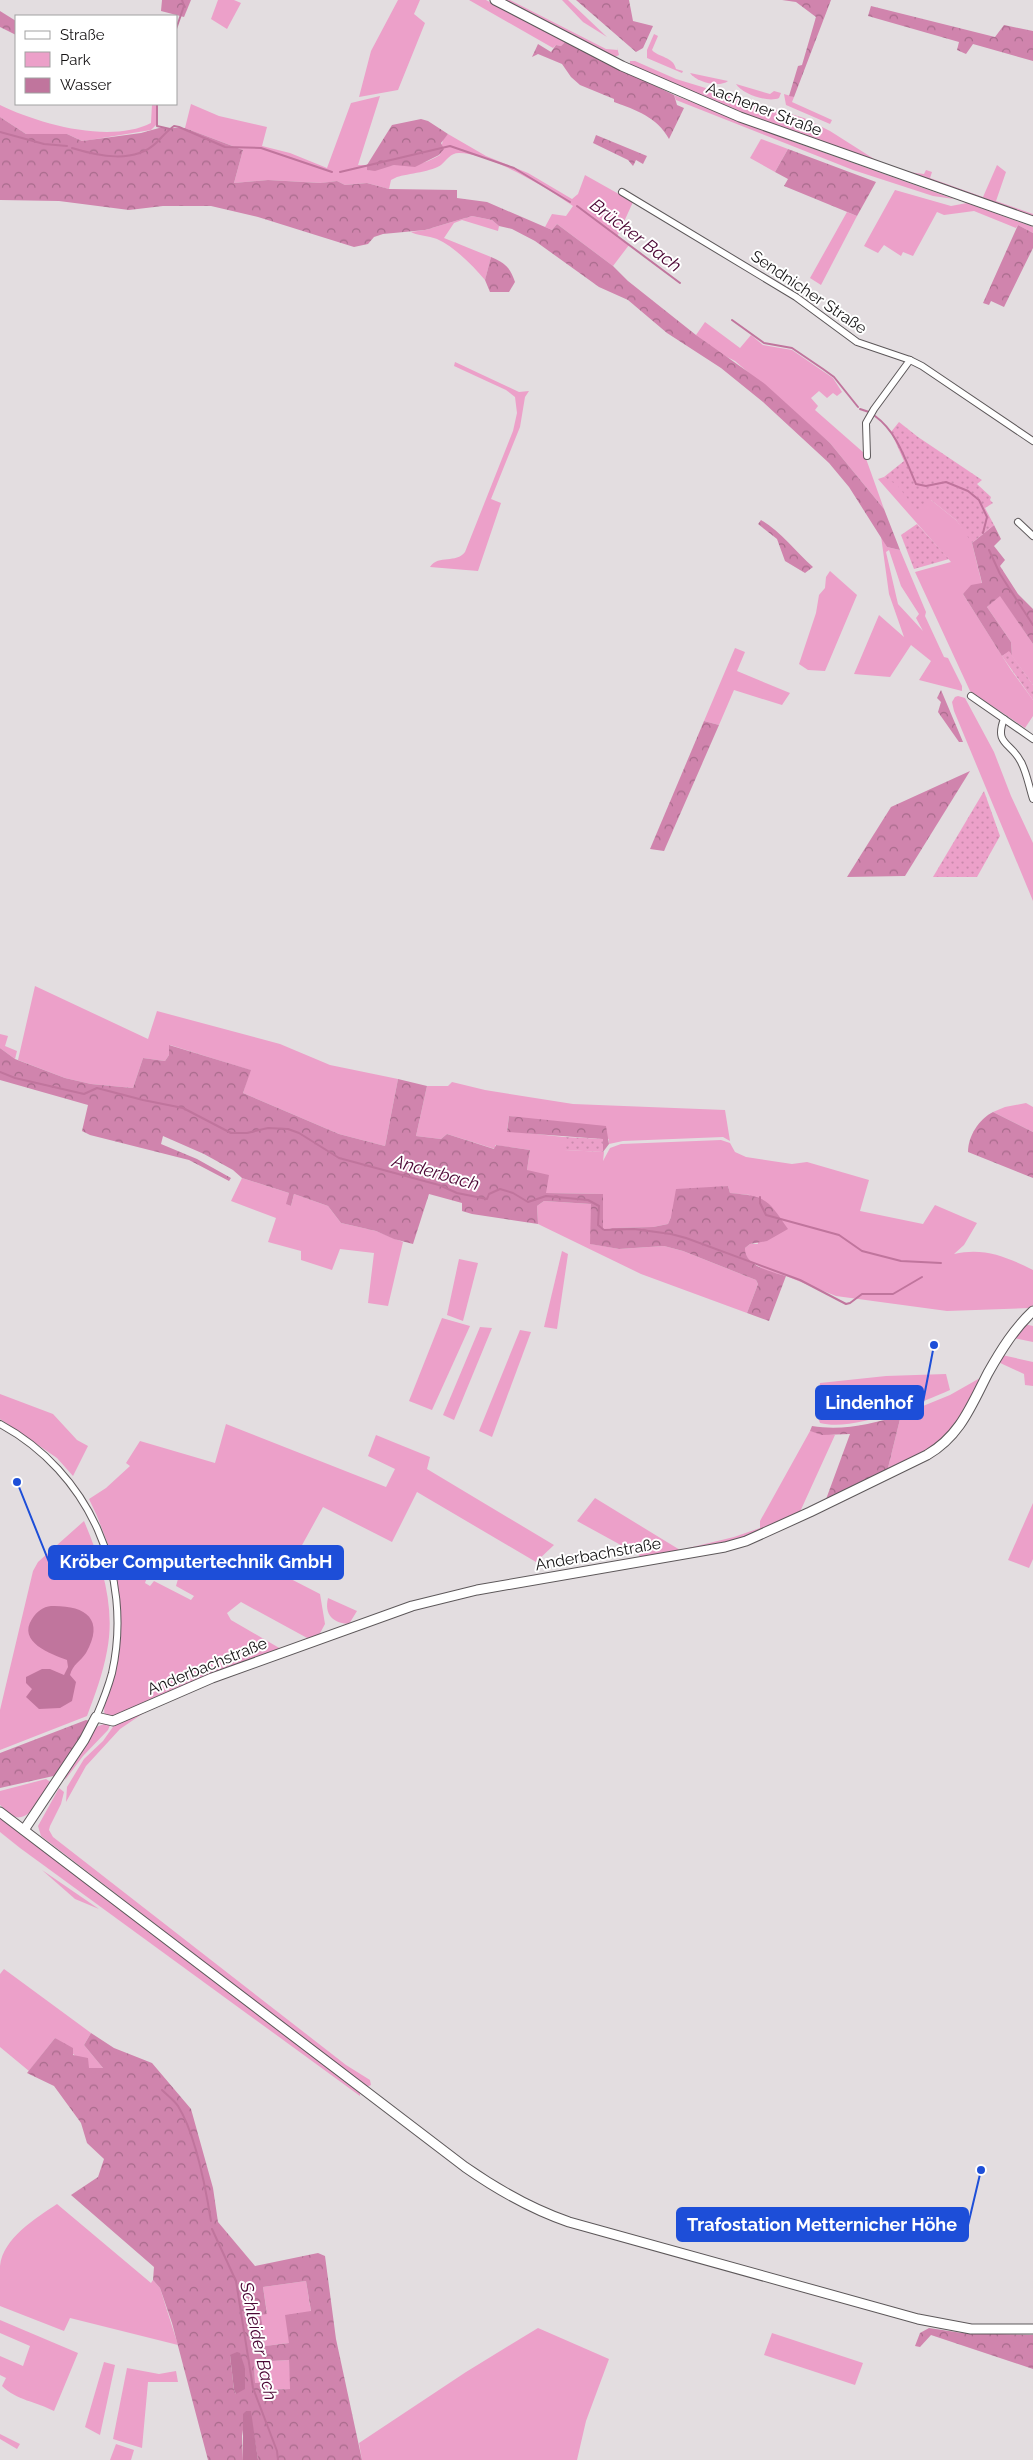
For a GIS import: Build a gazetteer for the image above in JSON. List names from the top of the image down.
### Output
{
  "streets": {
    "main road": ["Aachener Straße", "Anderbachstraße"],
    "street": ["Sendnicher Straße"]
  },
  "water": ["Brücker Bach", "Anderbach", "Schleider Bach"],
  "places": ["Lindenhof", "Kröber Computertechnik GmbH", "Trafostation Metternicher Höhe"],
  "legend": ["Straße", "Park", "Wasser"]
}
